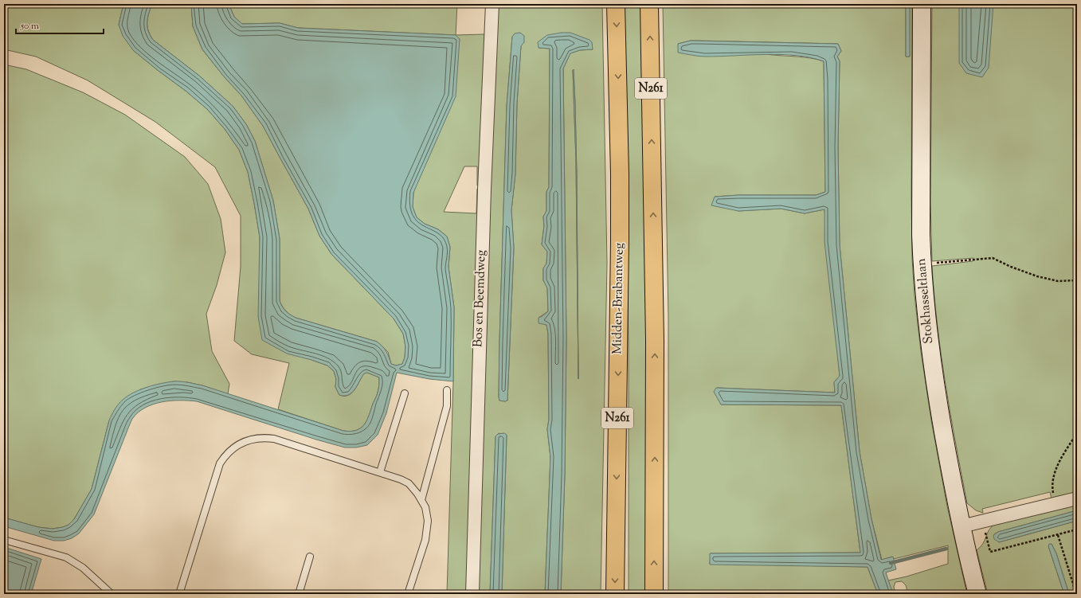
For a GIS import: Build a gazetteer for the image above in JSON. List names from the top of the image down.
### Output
{
  "streets": {
    "highway": ["N261", "Midden-Brabantweg"],
    "street": ["Bos en Beemdweg", "Stokhasseltlaan"]
  },
  "scale_bar": "50 m"
}
